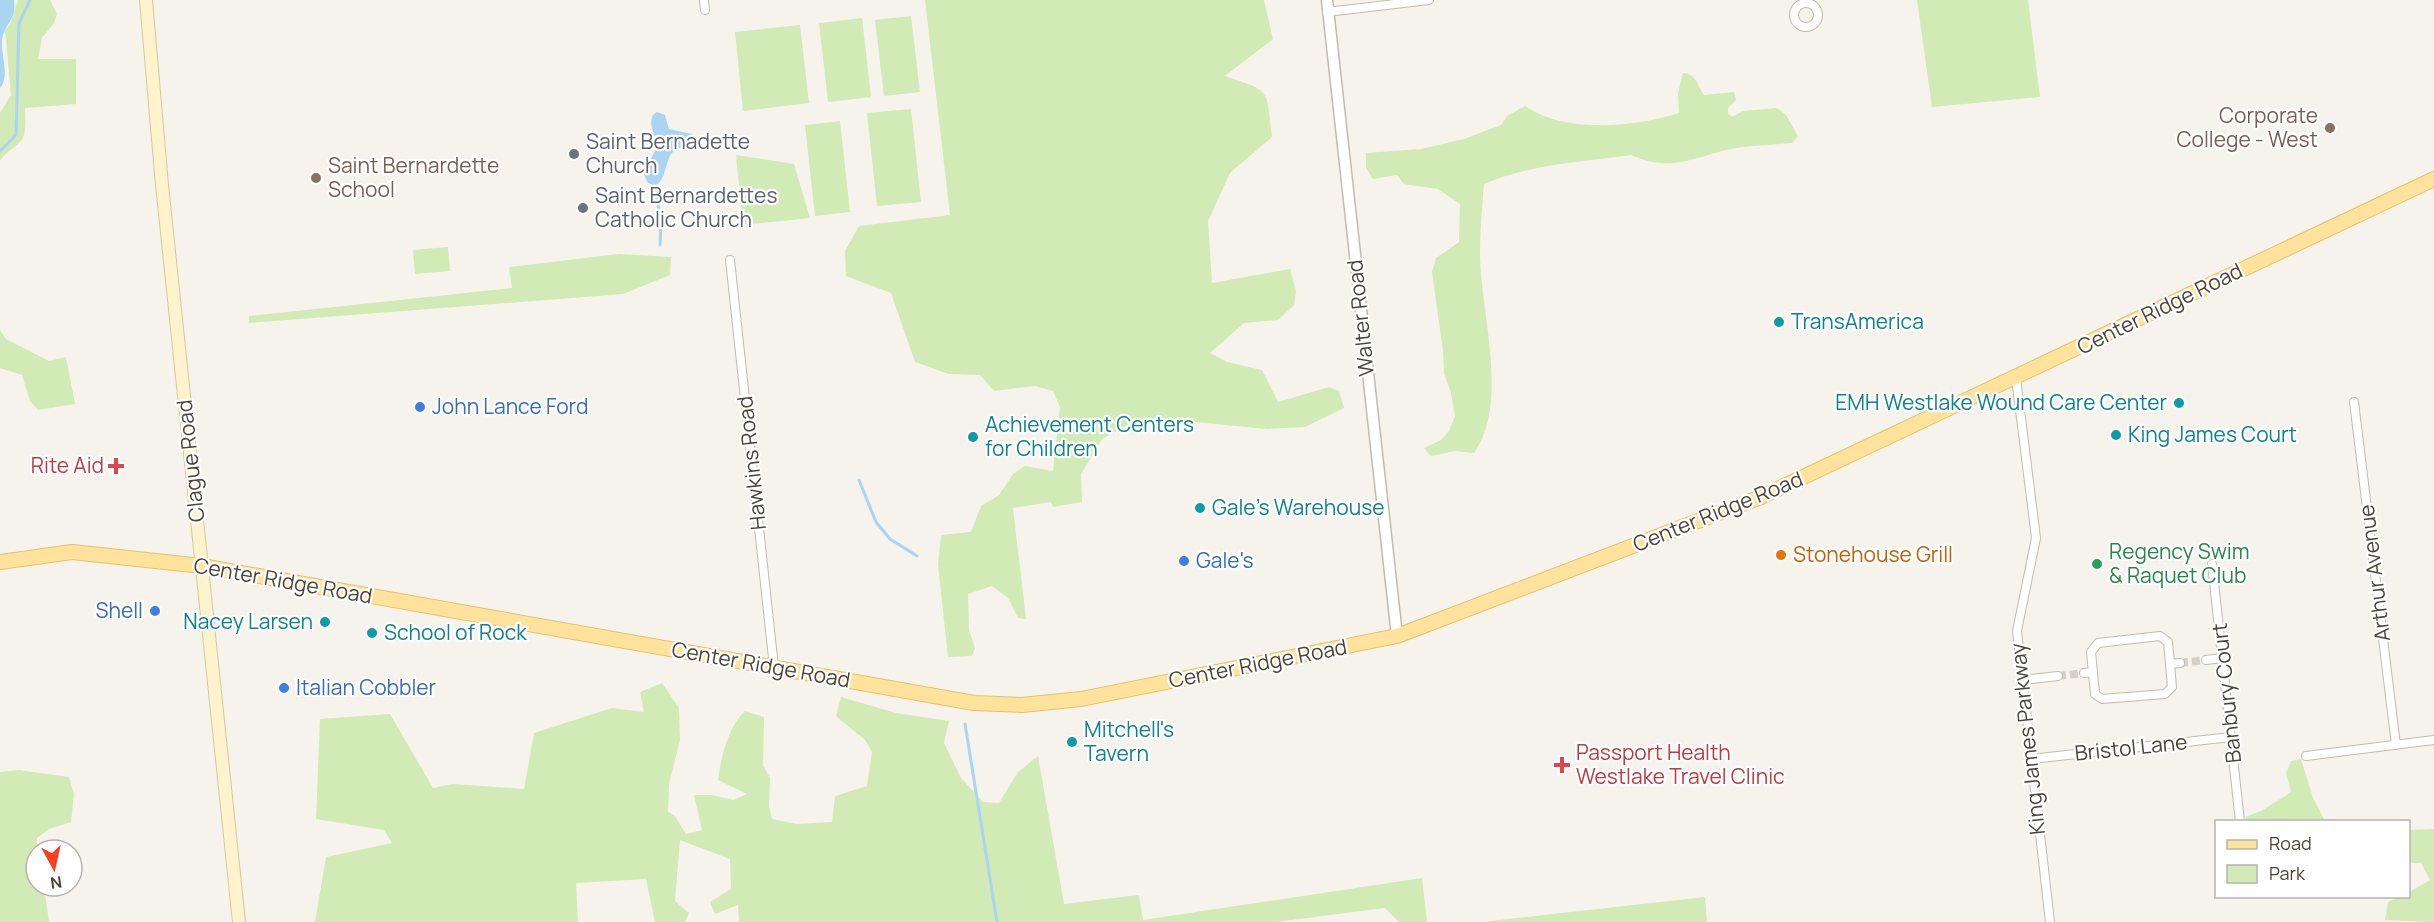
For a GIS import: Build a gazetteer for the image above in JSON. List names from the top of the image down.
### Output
{
  "streets": {
    "main road": ["Center Ridge Road", "Clague Road"],
    "street": [
      "Walter Road",
      "Hawkins Road",
      "Arthur Avenue",
      "Banbury Court",
      "King James Parkway",
      "Bristol Lane"
    ]
  },
  "crossings": [
    ["Center Ridge Road", "Walter Road"],
    ["Center Ridge Road", "Clague Road"],
    ["Center Ridge Road", "Hawkins Road"],
    ["Center Ridge Road", "King James Parkway"],
    ["Banbury Court", "Bristol Lane"],
    ["King James Parkway", "Bristol Lane"]
  ],
  "places": {
    "other": [
      "Corporate College - West",
      "Saint Bernadette Church",
      "Saint Bernardette School",
      "Saint Bernardettes Catholic Church",
      "TransAmerica",
      "EMH Westlake Wound Care Center",
      "John Lance Ford",
      "King James Court",
      "Achievement Centers for Children",
      "Gale's Warehouse",
      "Stonehouse Grill",
      "Gale's",
      "Regency Swim & Raquet Club",
      "Shell",
      "Nacey Larsen",
      "School of Rock",
      "Italian Cobbler",
      "Mitchell's Tavern"
    ],
    "health": ["Rite Aid", "Passport Health Westlake Travel Clinic"]
  },
  "legend": ["Road", "Park"],
  "north": "bottom"
}
